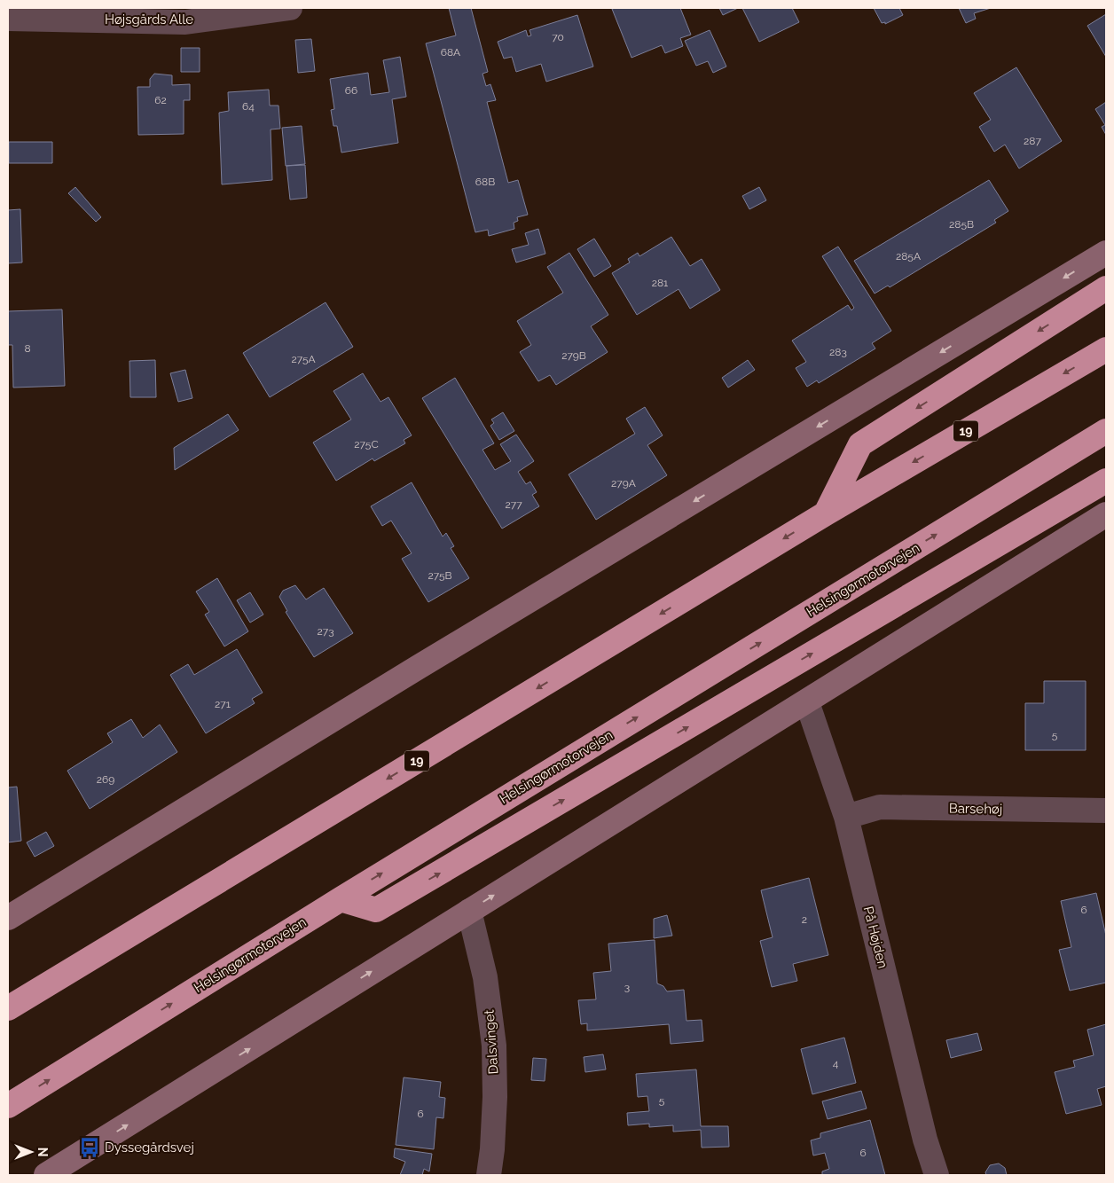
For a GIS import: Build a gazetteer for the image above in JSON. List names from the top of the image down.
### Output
{
  "streets": {
    "highway": ["19", "Helsingørmotorvejen"],
    "street": [
      "Højsgårds Alle",
      "Barsehøj",
      "På Højden",
      "Dalsvinget"
    ]
  },
  "crossings": [
    ["Barsehøj", "På Højden"]
  ],
  "places": {
    "bus stop": ["Dyssegårdsvej"]
  },
  "house_numbers": [
    "70",
    "68A",
    "66",
    "62",
    "64",
    "287",
    "68B",
    "285B",
    "285A",
    "281",
    "8",
    "283",
    "279B",
    "275A",
    "275C",
    "279A",
    "277",
    "275B",
    "273",
    "271",
    "5",
    "269",
    "6",
    "2",
    "3",
    "4",
    "5",
    "6",
    "6"
  ],
  "north": "right"
}
